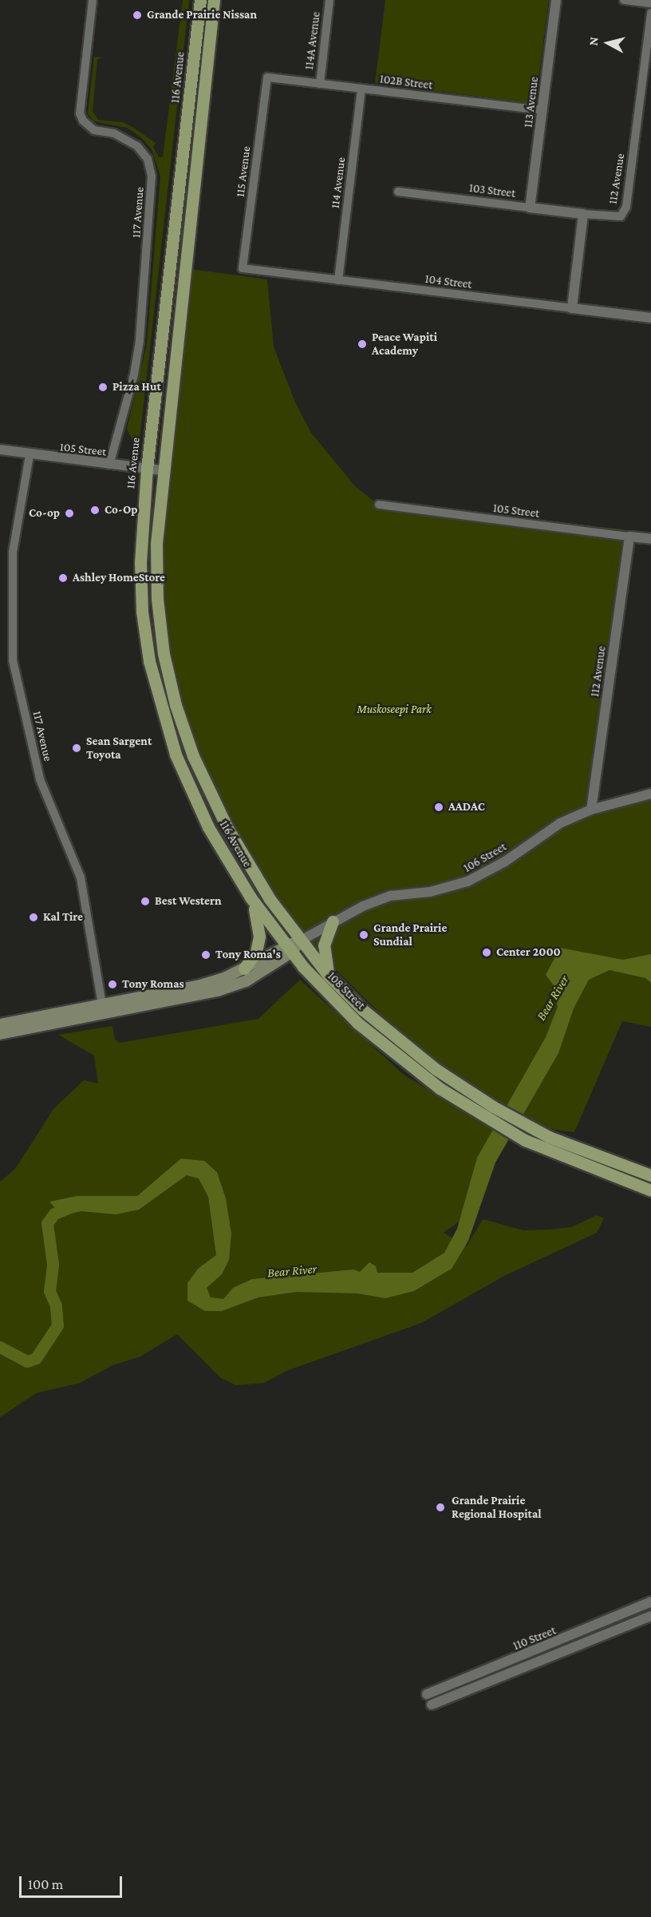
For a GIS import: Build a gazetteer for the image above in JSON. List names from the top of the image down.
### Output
{
  "streets": {
    "main road": ["116 Avenue", "108 Street"],
    "street": [
      "114A Avenue",
      "102B Street",
      "113 Avenue",
      "115 Avenue",
      "112 Avenue",
      "114 Avenue",
      "103 Street",
      "117 Avenue",
      "104 Street",
      "105 Street",
      "106 Street",
      "110 Street"
    ]
  },
  "crossings": [
    ["114A Avenue", "102B Street"],
    ["116 Avenue", "105 Street"],
    ["116 Avenue", "106 Street"],
    ["116 Avenue", "108 Street"],
    ["102B Street", "113 Avenue"],
    ["102B Street", "115 Avenue"],
    ["102B Street", "114 Avenue"],
    ["113 Avenue", "103 Street"],
    ["115 Avenue", "104 Street"],
    ["112 Avenue", "103 Street"],
    ["112 Avenue", "105 Street"],
    ["112 Avenue", "106 Street"],
    ["114 Avenue", "104 Street"],
    ["117 Avenue", "105 Street"],
    ["106 Street", "108 Street"]
  ],
  "water": ["Bear River"],
  "parks": ["Muskoseepi Park"],
  "places": [
    "Grande Prairie Nissan",
    "Peace Wapiti Academy",
    "Pizza Hut",
    "Co-Op",
    "Co-op",
    "Ashley HomeStore",
    "Sean Sargent Toyota",
    "AADAC",
    "Best Western",
    "Kal Tire",
    "Grande Prairie Sundial",
    "Center 2000",
    "Tony Roma's",
    "Tony Romas",
    "Grande Prairie Regional Hospital"
  ],
  "scale_bar": "100 m",
  "north": "left"
}
